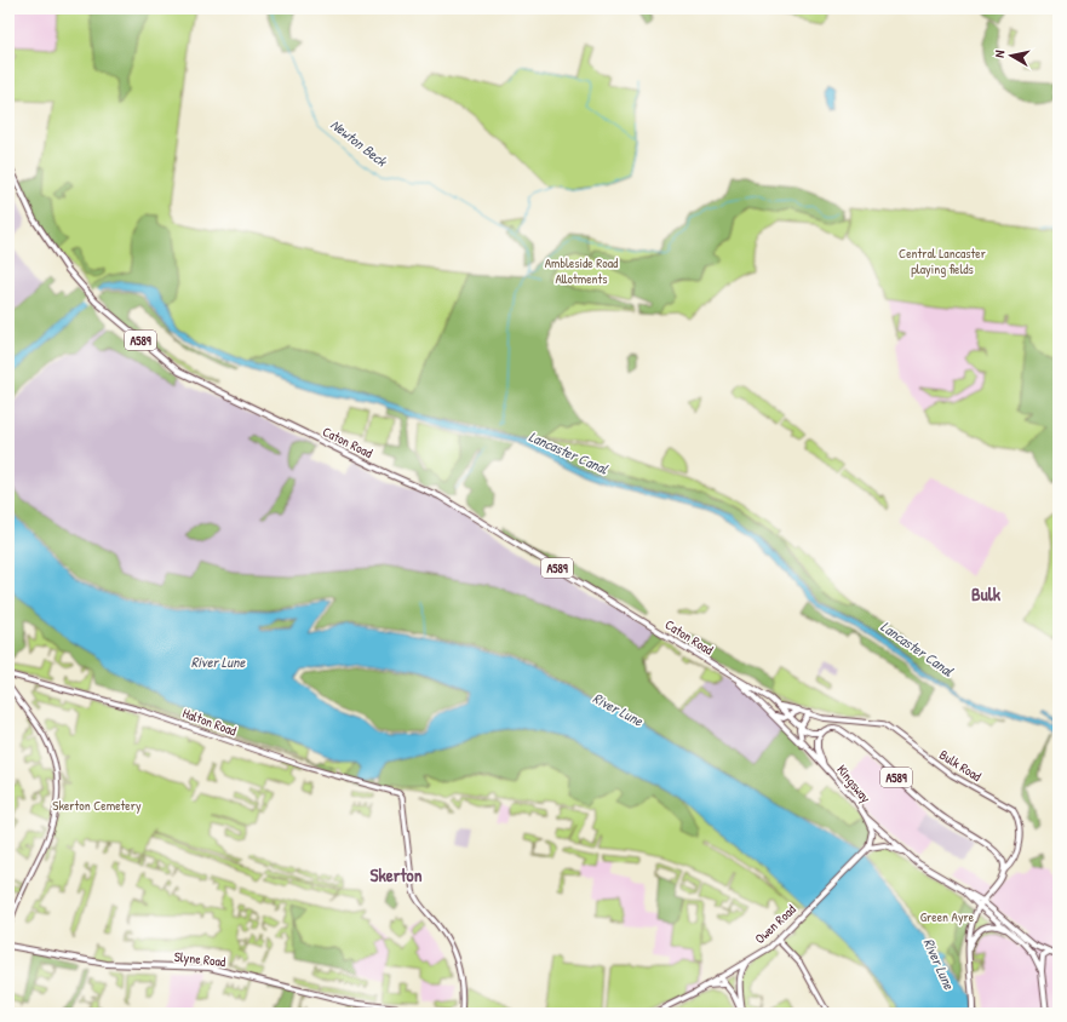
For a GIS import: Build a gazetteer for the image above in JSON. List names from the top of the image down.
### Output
{
  "streets": {
    "main road": [
      "A589",
      "Caton Road",
      "Bulk Road",
      "Kingsway",
      "Owen Road",
      "Slyne Road"
    ],
    "street": ["Halton Road"]
  },
  "crossings": [
    ["A589", "Caton Road"],
    ["A589", "Bulk Road"],
    ["A589", "Kingsway"],
    ["A589", "Owen Road"]
  ],
  "districts": ["Bulk", "Skerton"],
  "water": ["Newton Beck", "Lancaster Canal", "River Lune"],
  "parks": [
    "Central Lancaster playing fields",
    "Ambleside Road Allotments",
    "Skerton Cemetery",
    "Green Ayre"
  ],
  "north": "left"
}
